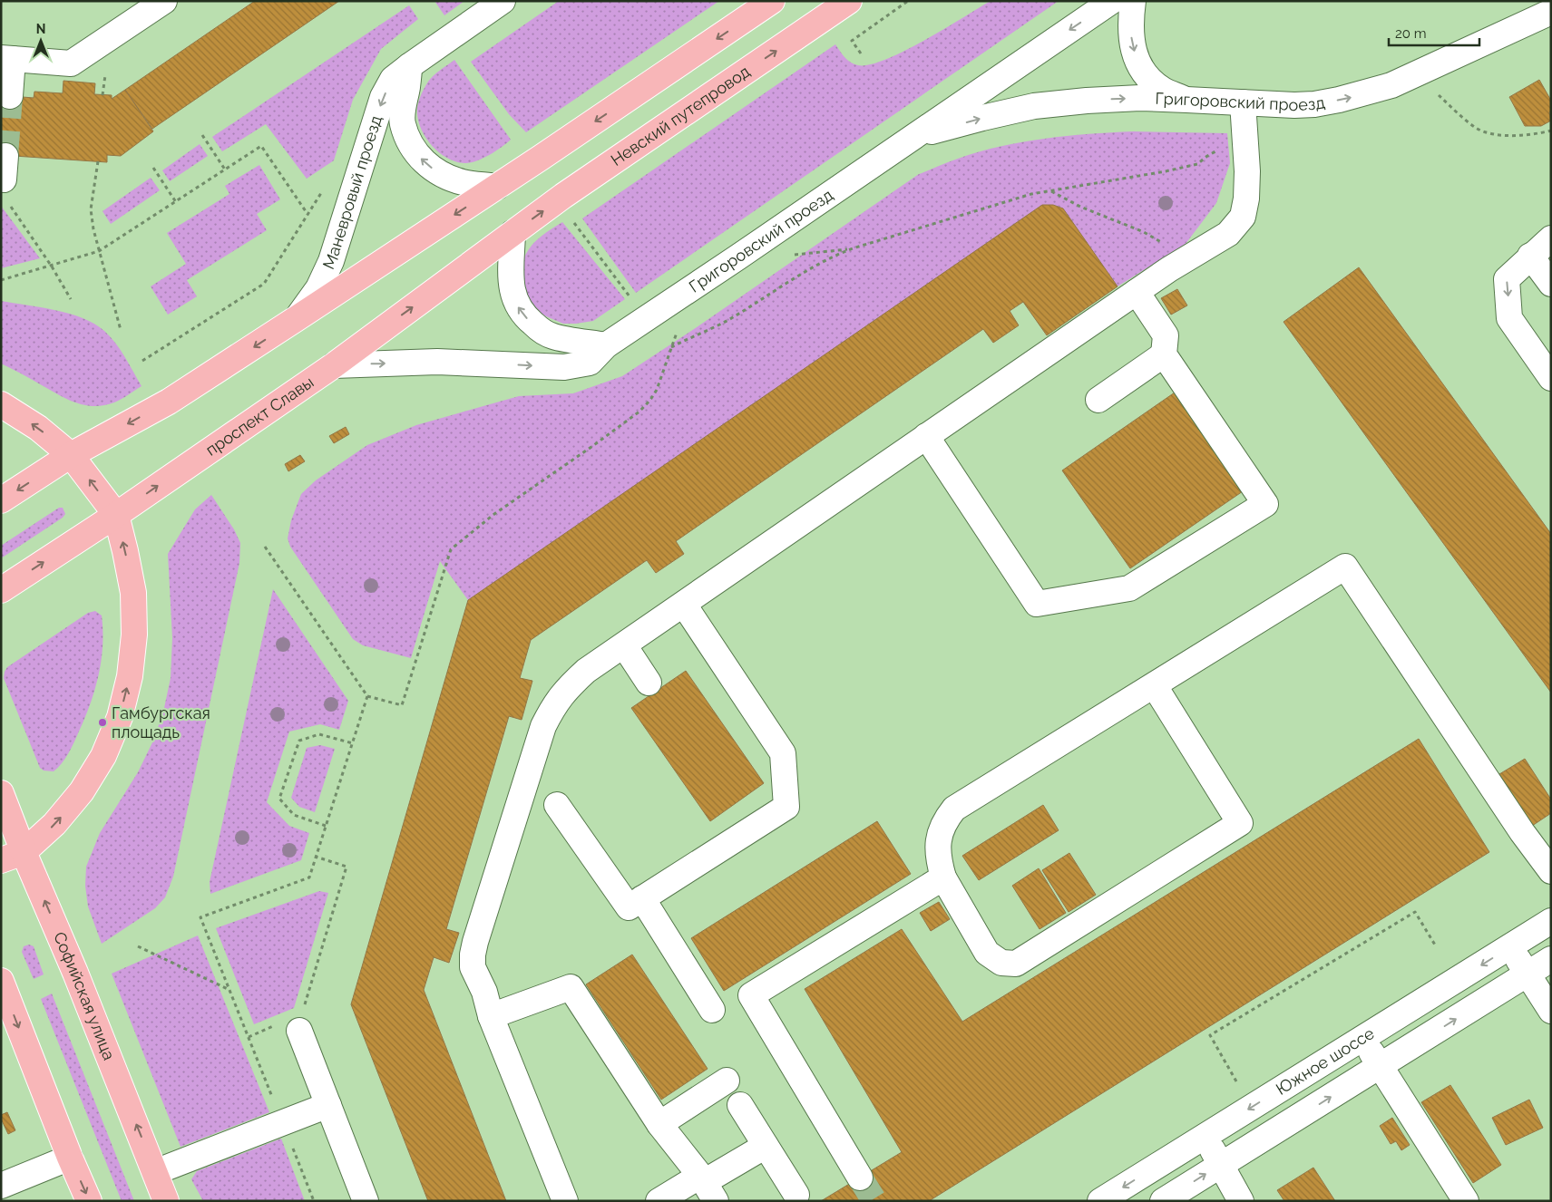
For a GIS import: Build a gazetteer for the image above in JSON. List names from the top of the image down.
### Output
{
  "streets": {
    "main road": ["Невский путепровод", "проспект Славы", "Софийская улица"],
    "street": ["Григоровский проезд", "Маневровый проезд", "Южное шоссе"]
  },
  "crossings": [
    ["Григоровский проезд", "проспект Славы"],
    ["Невский путепровод", "проспект Славы"]
  ],
  "places": ["Гамбургская площадь"],
  "scale_bar": "20 m",
  "north": "top"
}
